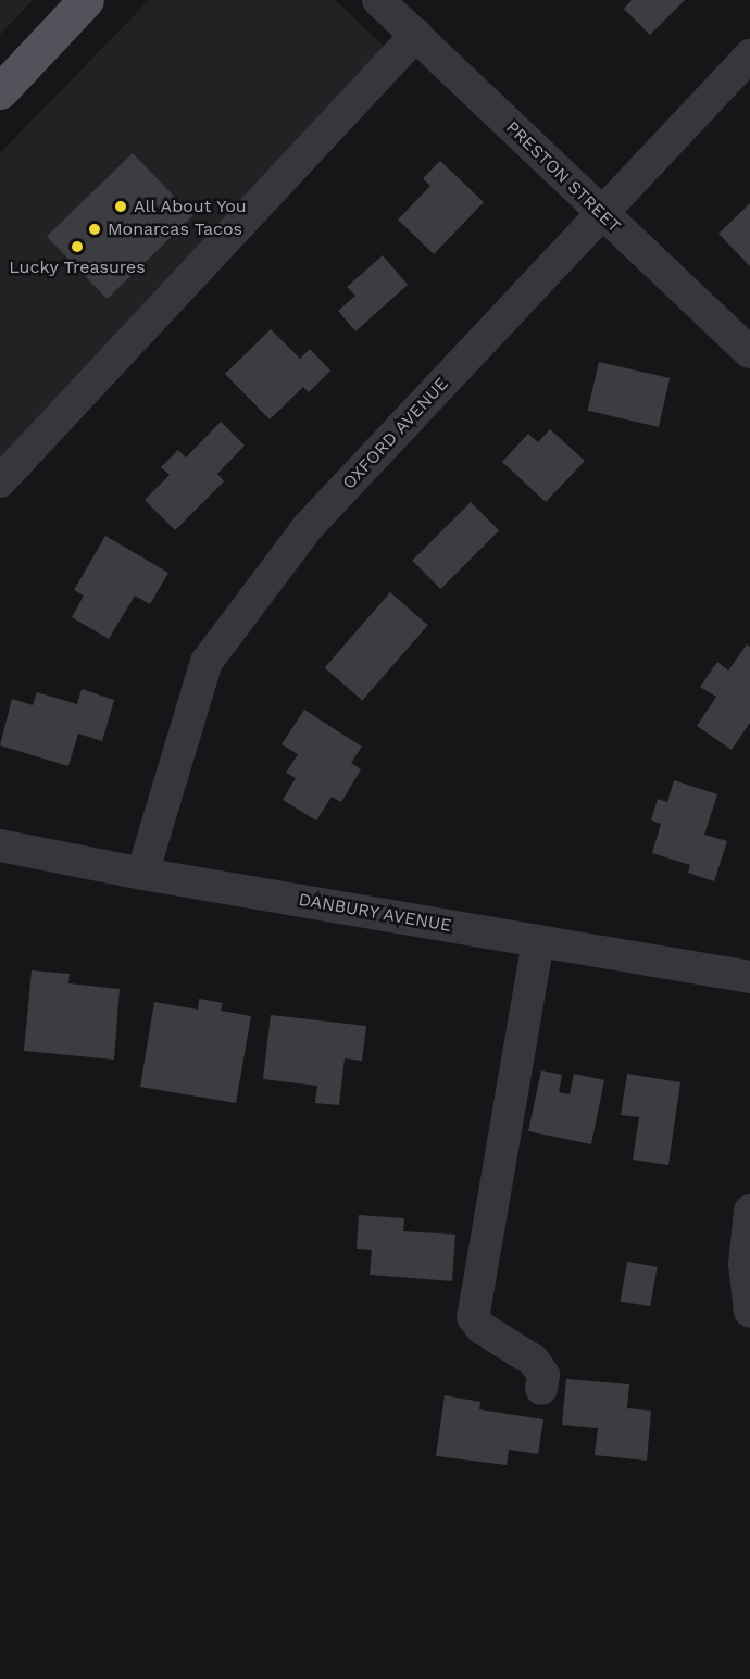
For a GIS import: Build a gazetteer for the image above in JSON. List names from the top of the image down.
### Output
{
  "streets": {
    "street": ["PRESTON STREET", "OXFORD AVENUE", "DANBURY AVENUE"]
  },
  "crossings": [
    ["PRESTON STREET", "OXFORD AVENUE"],
    ["OXFORD AVENUE", "DANBURY AVENUE"]
  ],
  "places": ["All About You", "Monarcas Tacos", "Lucky Treasures"]
}
